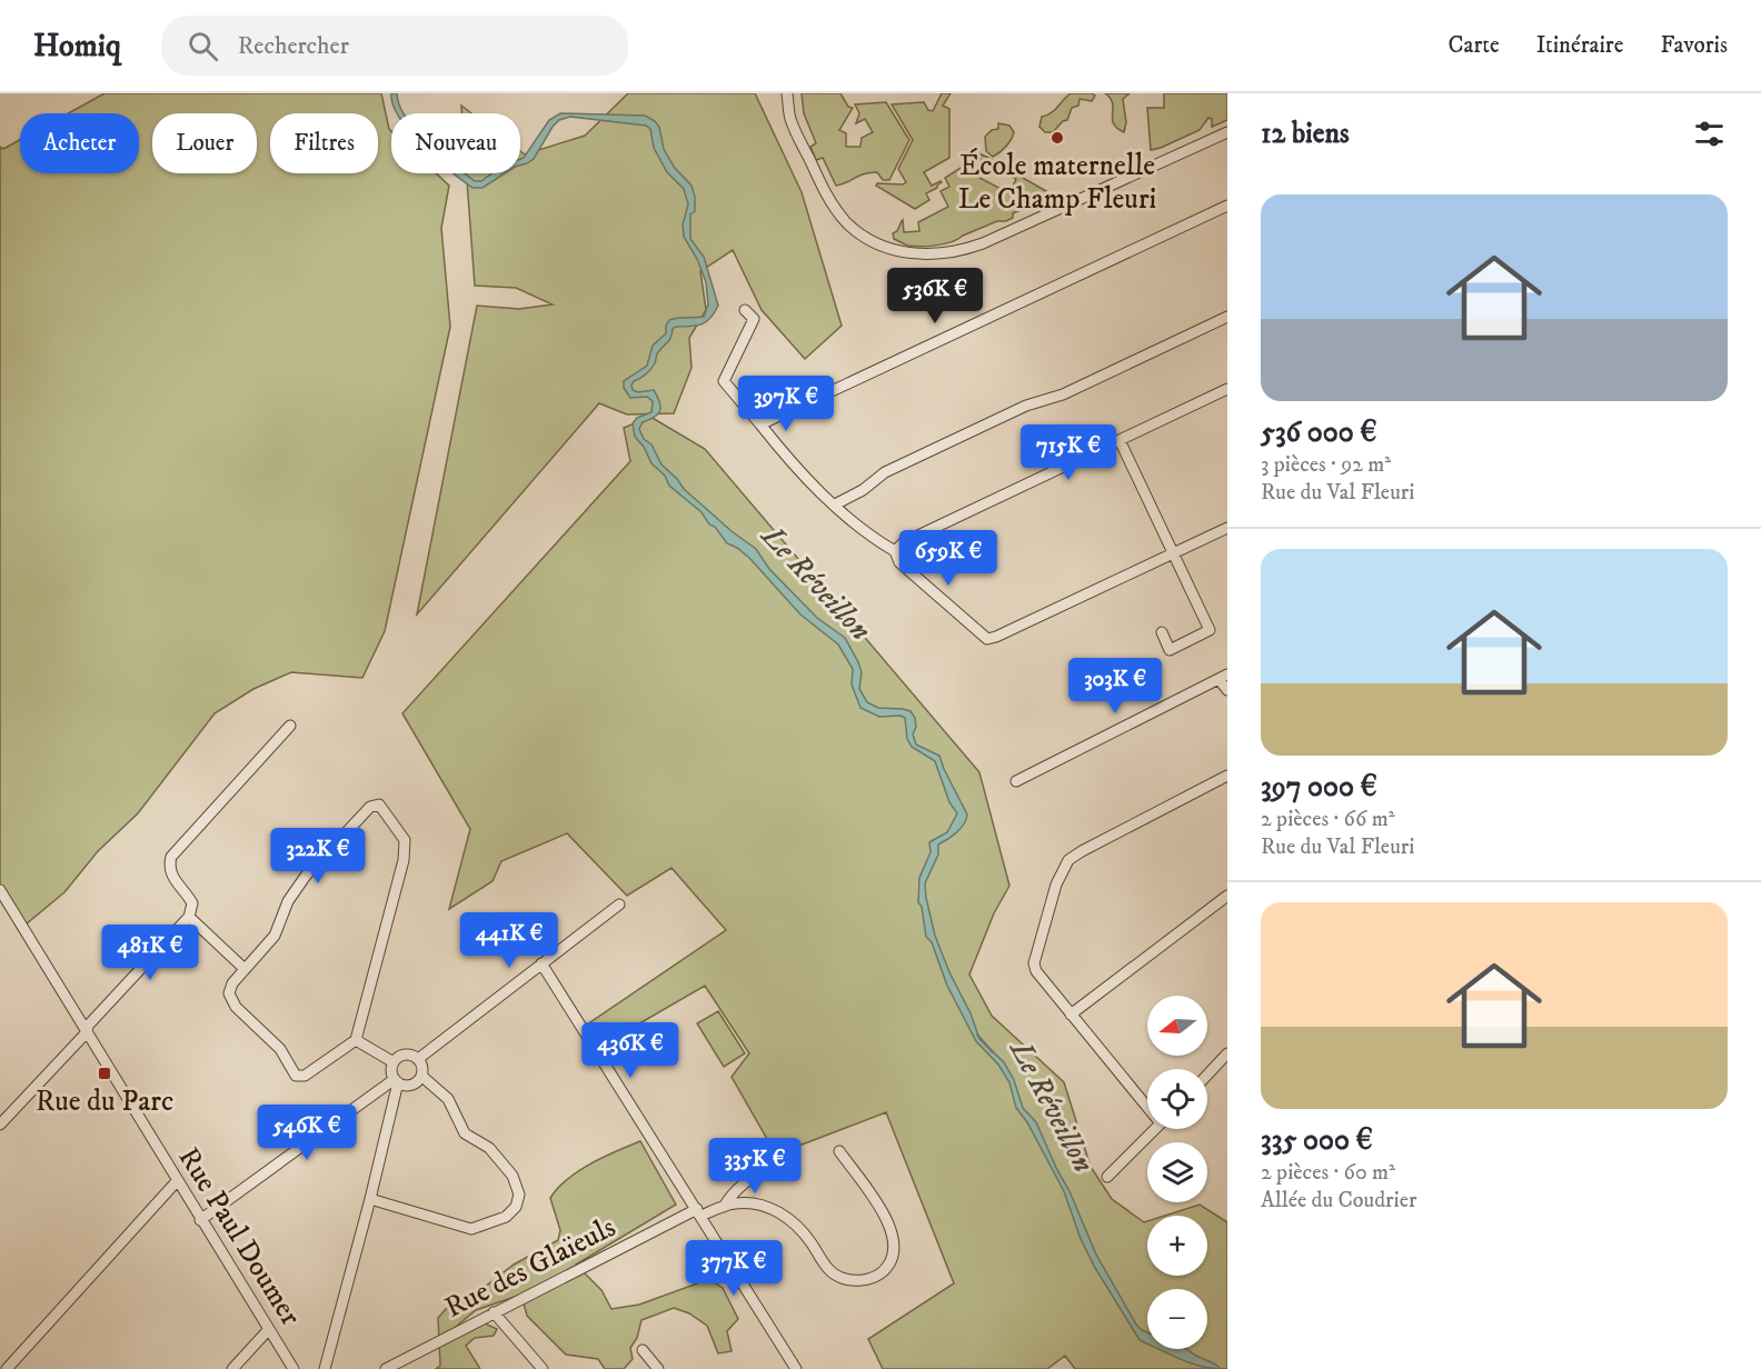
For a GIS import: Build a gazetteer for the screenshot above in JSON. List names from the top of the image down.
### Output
{
  "streets": {
    "street": ["Rue Paul Doumer", "Rue des Glaïeuls"]
  },
  "water": ["Le Réveillon"],
  "places": {
    "other": ["École maternelle Le Champ Fleuri"],
    "transit": ["Rue du Parc"]
  },
  "north": "left",
  "page": {
    "header": "Homiq",
    "search": "Rechercher",
    "nav": ["Carte", "Itinéraire", "Favoris"],
    "heading": "12 biens",
    "chip": [
      "Acheter",
      "Louer",
      "Filtres",
      "Nouveau"
    ],
    "list": [
      {
        "name": "536 000 €",
        "note": "3 pièces · 92 m² · Rue du Val Fleuri"
      },
      {
        "name": "397 000 €",
        "note": "2 pièces · 66 m² · Rue du Val Fleuri"
      },
      {
        "name": "335 000 €",
        "note": "2 pièces · 60 m² · Allée du Coudrier"
      }
    ],
    "price": [
      "536K €",
      "397K €",
      "715K €",
      "659K €",
      "303K €",
      "322K €",
      "441K €",
      "481K €",
      "436K €",
      "546K €",
      "335K €",
      "377K €"
    ],
    "map_buttons": ["+", "−"]
  }
}
